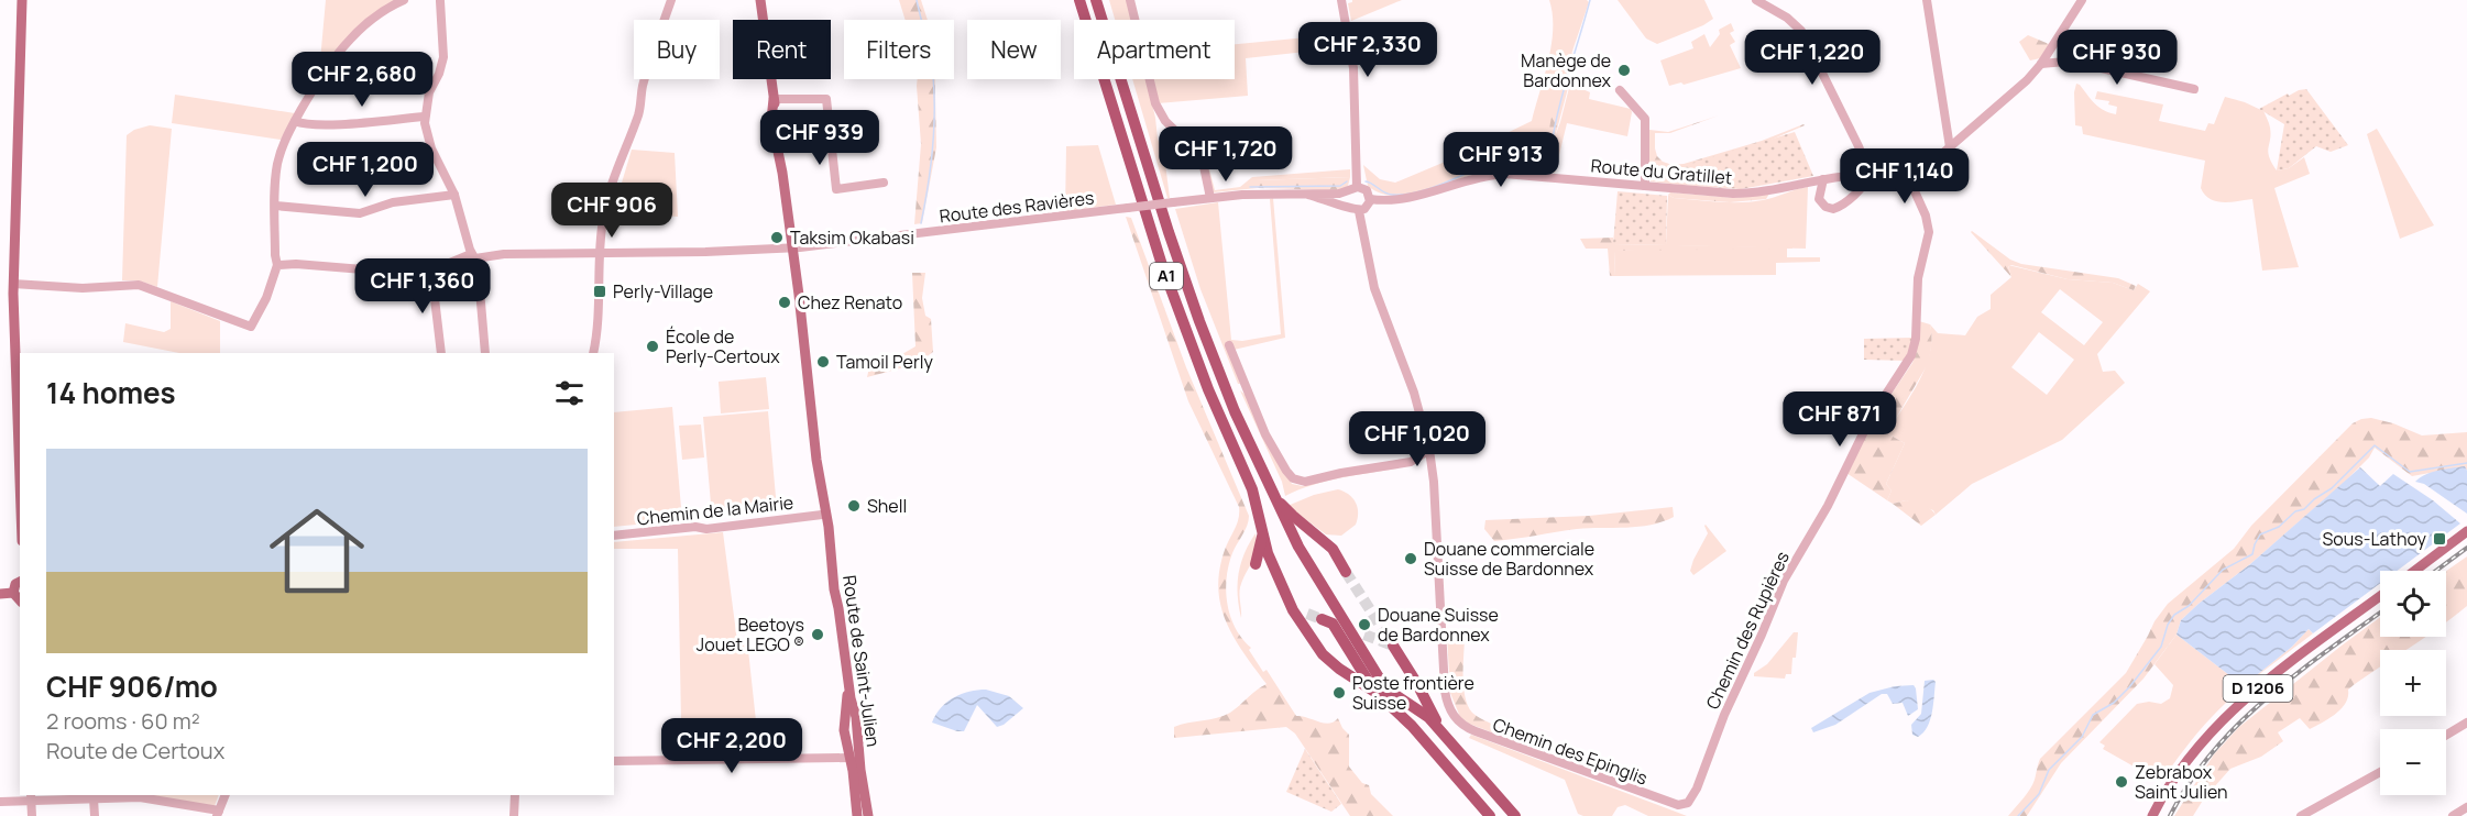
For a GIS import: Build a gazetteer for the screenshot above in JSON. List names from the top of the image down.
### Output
{
  "streets": {
    "highway": ["A1"],
    "main road": ["Route de Saint-Julien", "D 1206"],
    "street": [
      "Route du Gratillet",
      "Route des Ravières",
      "Chemin de la Mairie",
      "Chemin des Rupières",
      "Chemin des Epinglis"
    ]
  },
  "crossings": [
    ["Route du Gratillet", "Chemin des Rupières"],
    ["Route du Gratillet", "Chemin des Epinglis"],
    ["Route des Ravières", "Route de Saint-Julien"],
    ["Chemin de la Mairie", "Route de Saint-Julien"],
    ["Chemin des Rupières", "Chemin des Epinglis"]
  ],
  "places": {
    "other": [
      "Manège de Bardonnex",
      "Taksim Okabasi",
      "Chez Renato",
      "École de Perly-Certoux",
      "Tamoil Perly",
      "Shell",
      "Douane commerciale Suisse de Bardonnex",
      "Douane Suisse de Bardonnex",
      "Beetoys Jouet LEGO ®",
      "Poste frontière Suisse",
      "Zebrabox Saint Julien"
    ],
    "transit": ["Perly-Village", "Sous-Lathoy"]
  },
  "page": {
    "chip": [
      "Buy",
      "Rent",
      "Filters",
      "New",
      "Apartment"
    ],
    "price": [
      "CHF 2,330",
      "CHF 1,220",
      "CHF 930",
      "CHF 2,680",
      "CHF 939",
      "CHF 1,720",
      "CHF 913",
      "CHF 1,200",
      "CHF 1,140",
      "CHF 906",
      "CHF 1,360",
      "CHF 871",
      "CHF 1,020",
      "CHF 2,200"
    ],
    "heading": "14 homes",
    "list": [
      {
        "name": "CHF 906/mo",
        "note": "2 rooms · 60 m² · Route de Certoux"
      }
    ],
    "map_buttons": ["+", "−"]
  }
}
